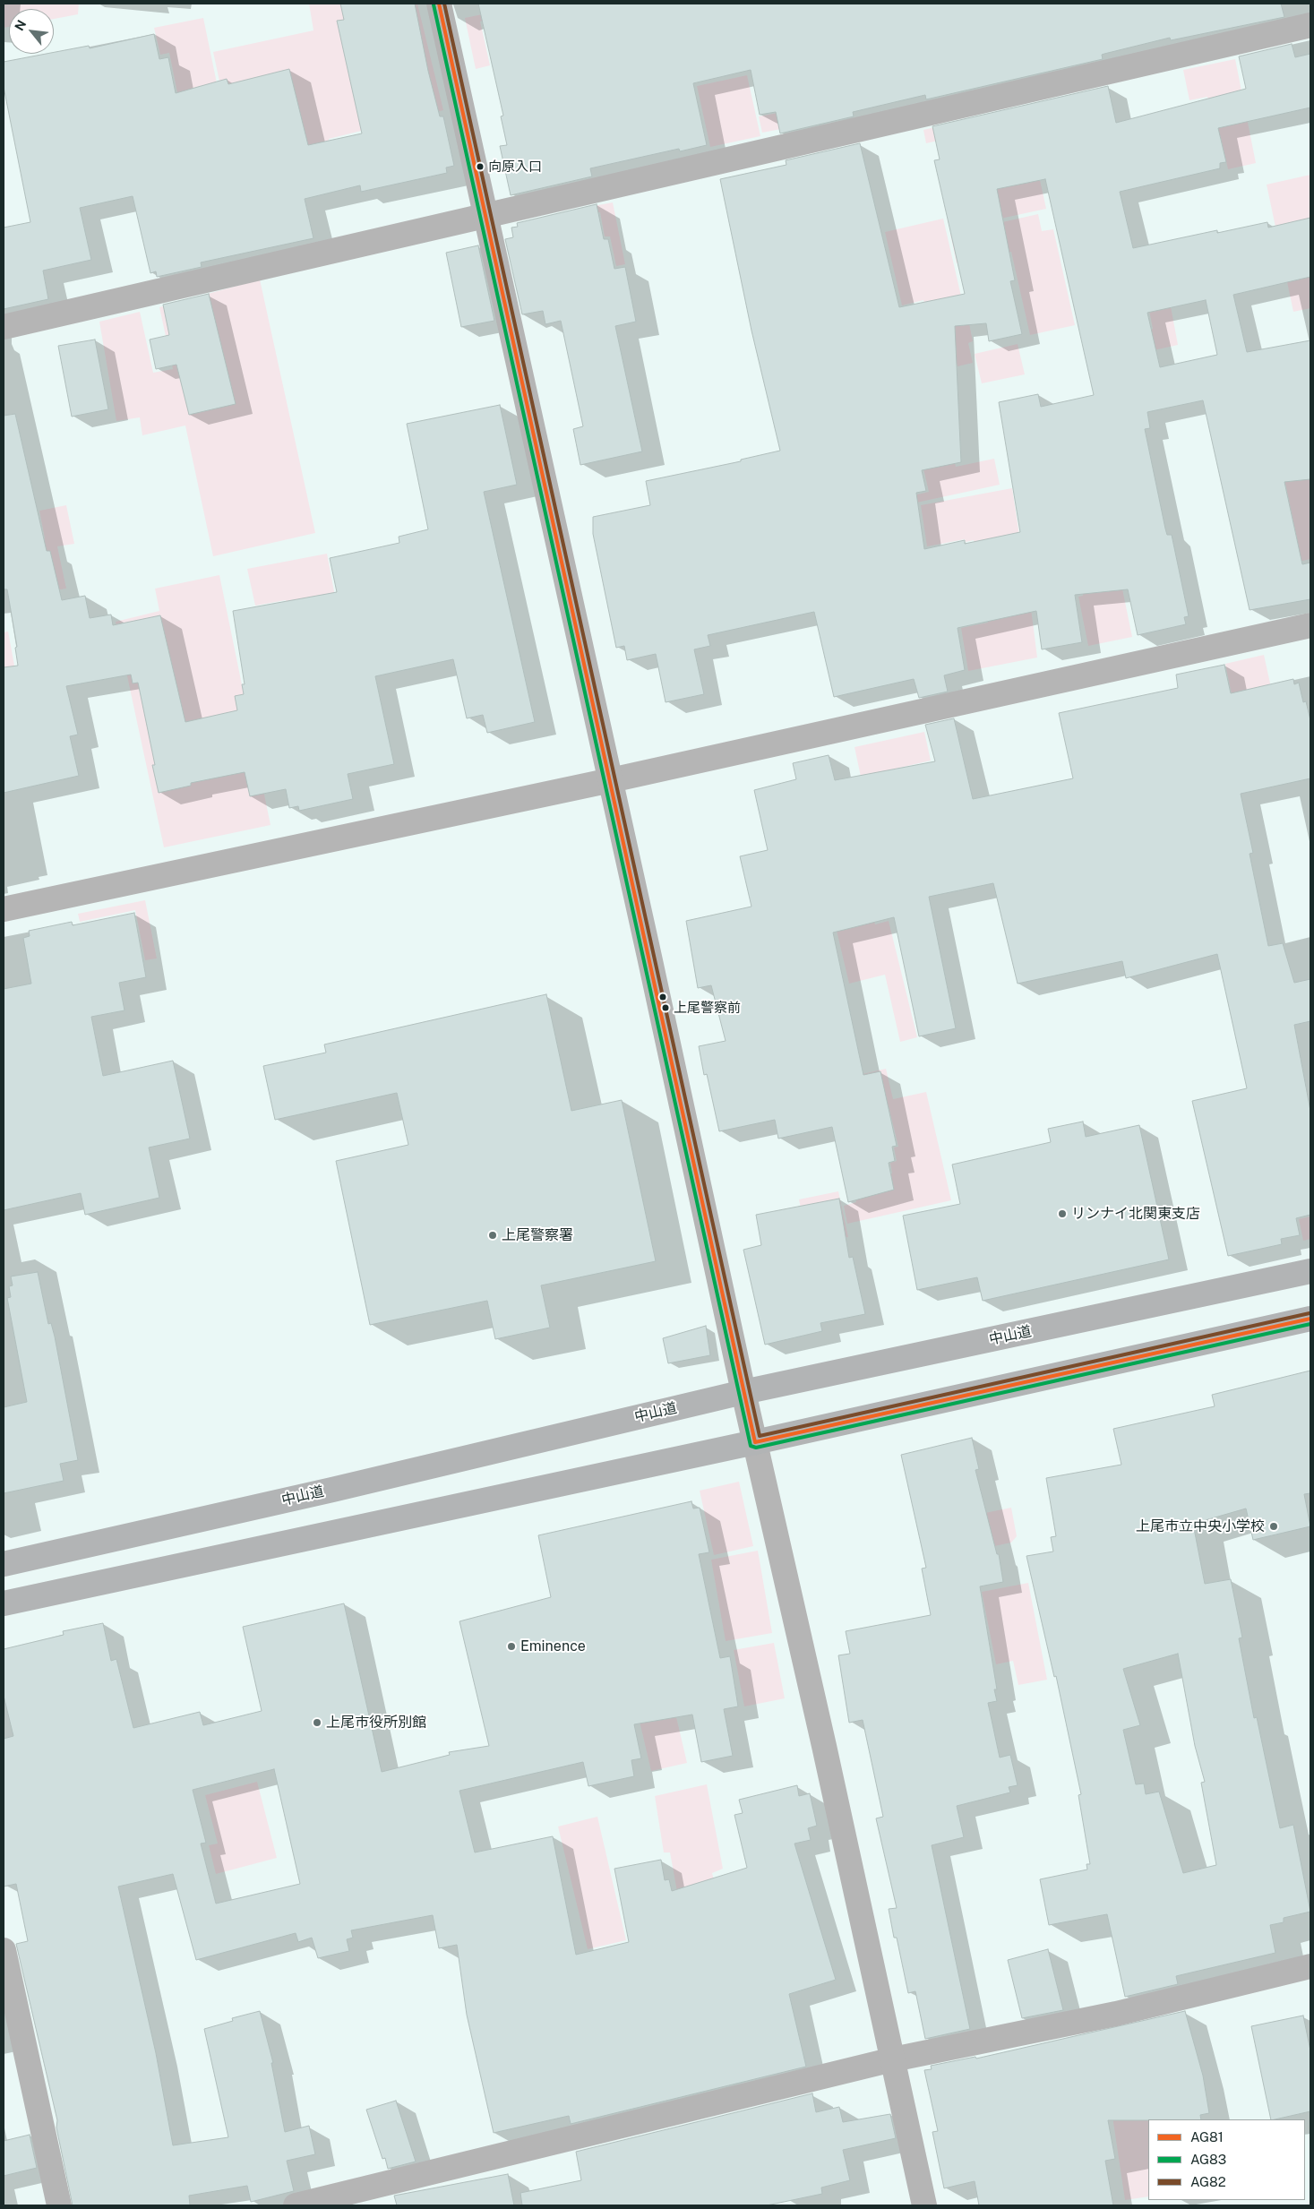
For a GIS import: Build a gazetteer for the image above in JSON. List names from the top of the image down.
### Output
{
  "streets": {
    "highway": ["中山道"]
  },
  "places": [
    "向原入口",
    "上尾警察前",
    "リンナイ北関東支店",
    "上尾警察署",
    "上尾市立中央小学校",
    "Eminence",
    "上尾市役所別館"
  ],
  "lines": ["transit line AG81", "transit line AG82", "transit line AG83"],
  "legend": ["AG81", "AG83", "AG82"],
  "north": "top left"
}
